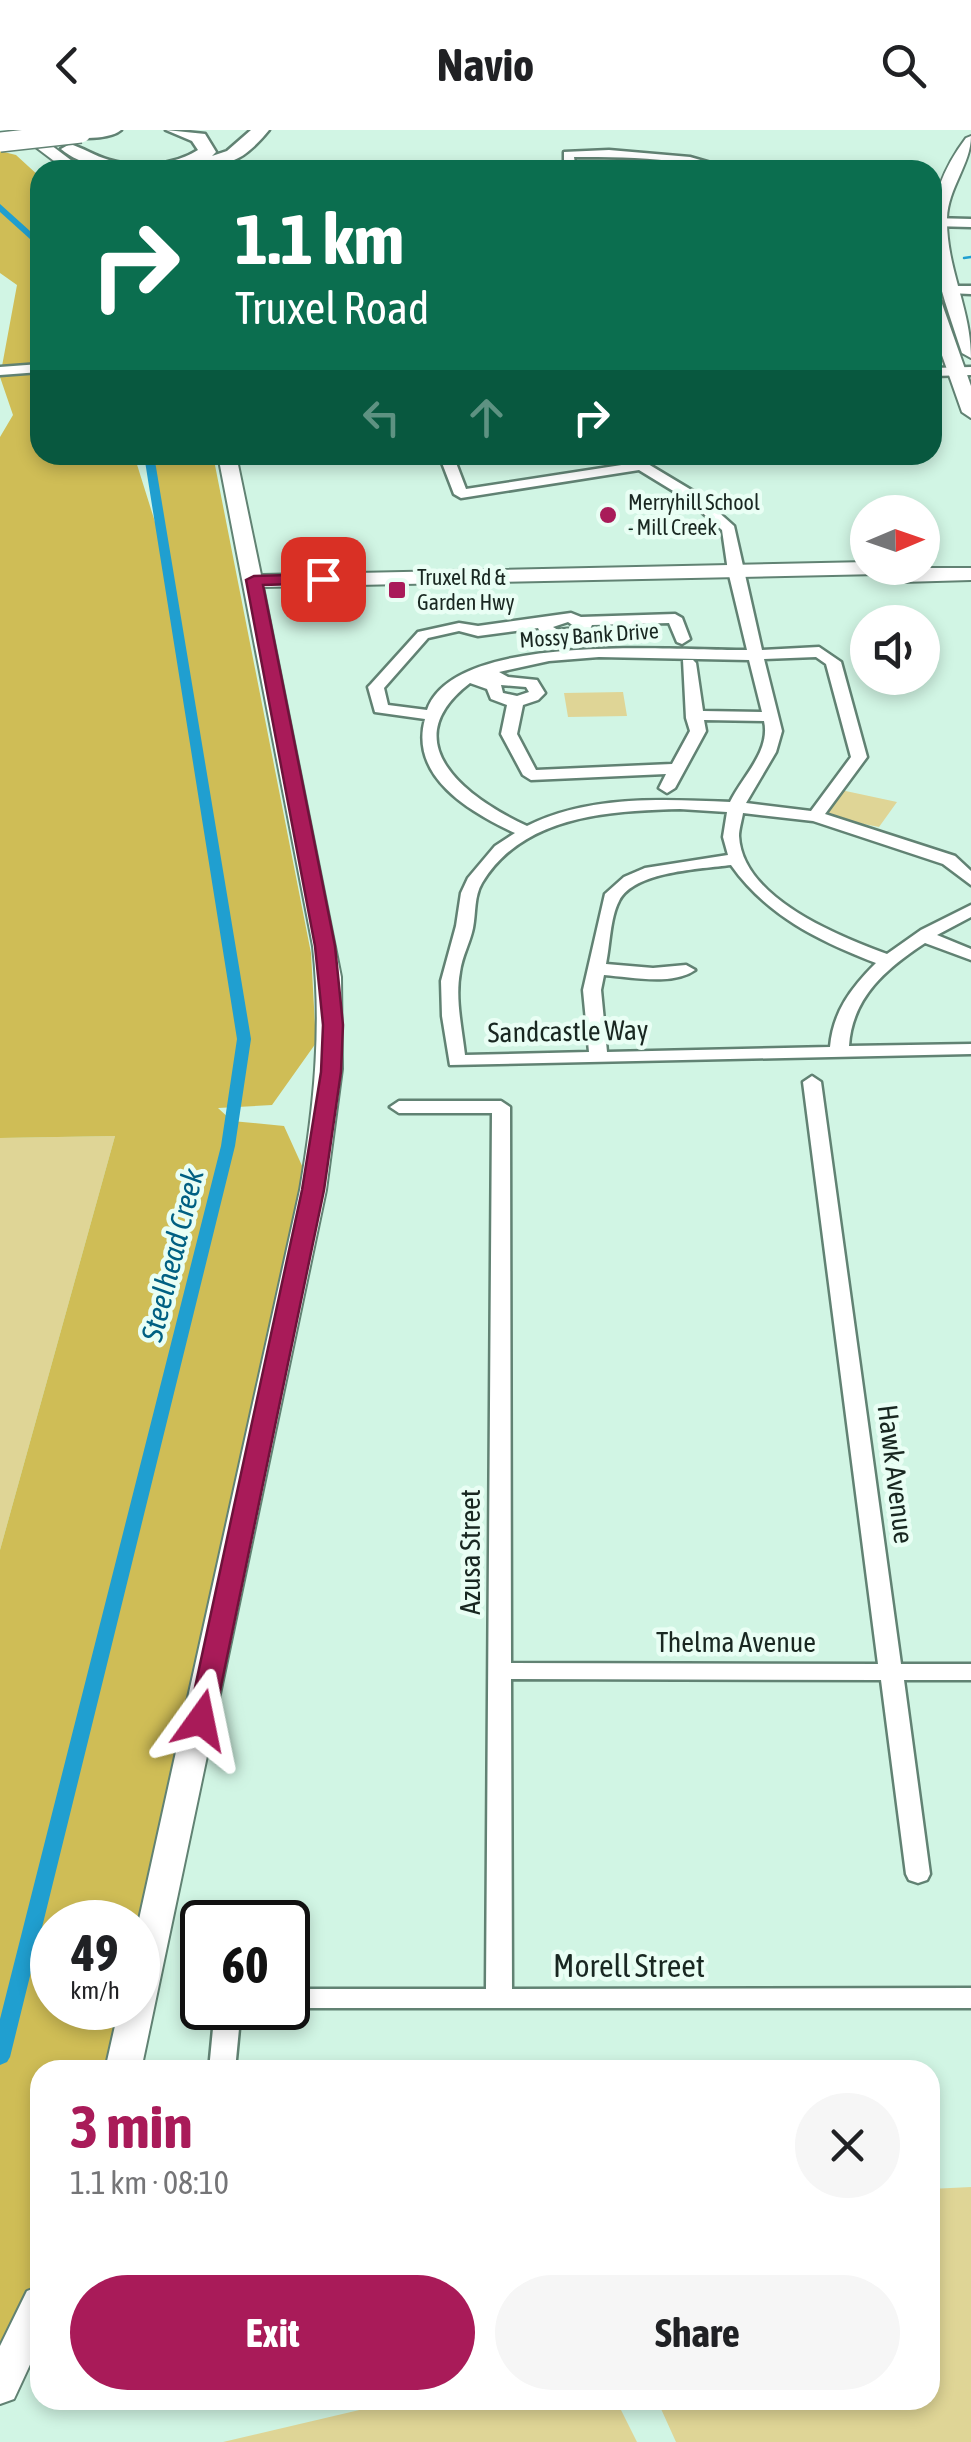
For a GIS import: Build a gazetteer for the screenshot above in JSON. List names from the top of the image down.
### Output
{
  "streets": {
    "street": [
      "Mossy Bank Drive",
      "Sandcastle Way",
      "Hawk Avenue",
      "Azusa Street",
      "Thelma Avenue",
      "Morell Street"
    ]
  },
  "crossings": [
    ["Mossy Bank Drive", "Sandcastle Way"],
    ["Hawk Avenue", "Thelma Avenue"],
    ["Azusa Street", "Thelma Avenue"],
    ["Azusa Street", "Morell Street"]
  ],
  "water": ["Steelhead Creek"],
  "places": {
    "other": ["Merryhill School - Mill Creek"],
    "transit": ["Truxel Rd & Garden Hwy"]
  },
  "north": "right",
  "page": {
    "header": "Navio",
    "turn": ["1.1 km", "Truxel Road"],
    "speed": "49 km/h",
    "limit": "60",
    "heading": ["3 min", "1.1 km · 08:10"],
    "buttons": ["Exit", "Share"]
  }
}
